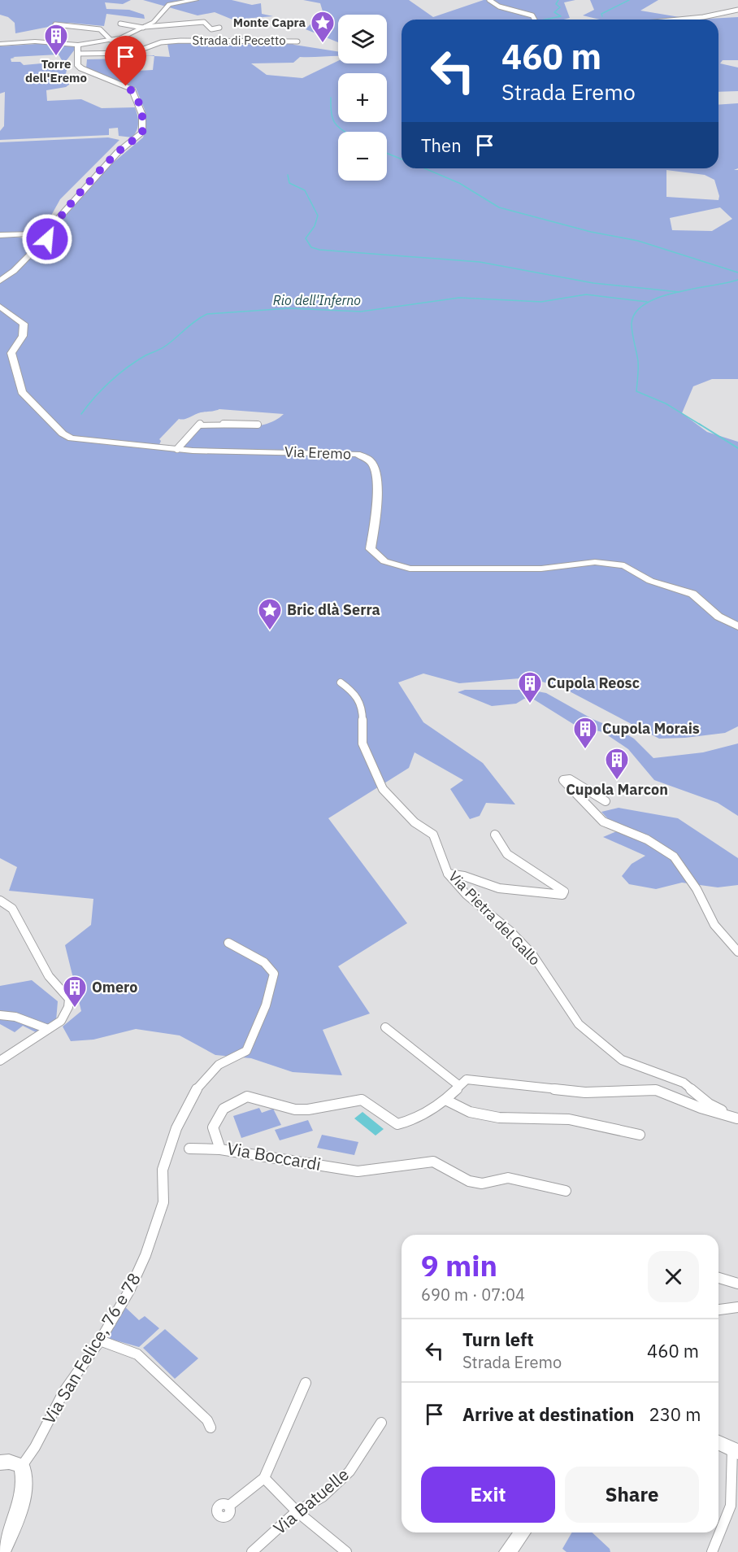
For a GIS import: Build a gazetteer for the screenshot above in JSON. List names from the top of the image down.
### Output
{
  "streets": {
    "street": [
      "Strada di Pecetto",
      "Via Eremo",
      "Via Pietra del Gallo",
      "Via Boccardi",
      "Via San Felice, 76 e 78",
      "Via Batuelle"
    ]
  },
  "water": ["Rio dell'Inferno"],
  "places": {
    "place": ["Monte Capra", "Bric dlà Serra"],
    "building": [
      "Torre dell'Eremo",
      "Cupola Reosc",
      "Cupola Morais",
      "Cupola Marcon",
      "Omero"
    ]
  },
  "page": {
    "map_buttons": ["+", "−"],
    "turn": ["460 m", "Strada Eremo"],
    "then": "Then",
    "heading": ["9 min", "690 m · 07:04"],
    "list": [
      {
        "name": "Turn left",
        "note": "Strada Eremo",
        "value": "460 m"
      },
      {
        "name": "Arrive at destination",
        "value": "230 m"
      }
    ],
    "buttons": ["Exit", "Share"]
  }
}
